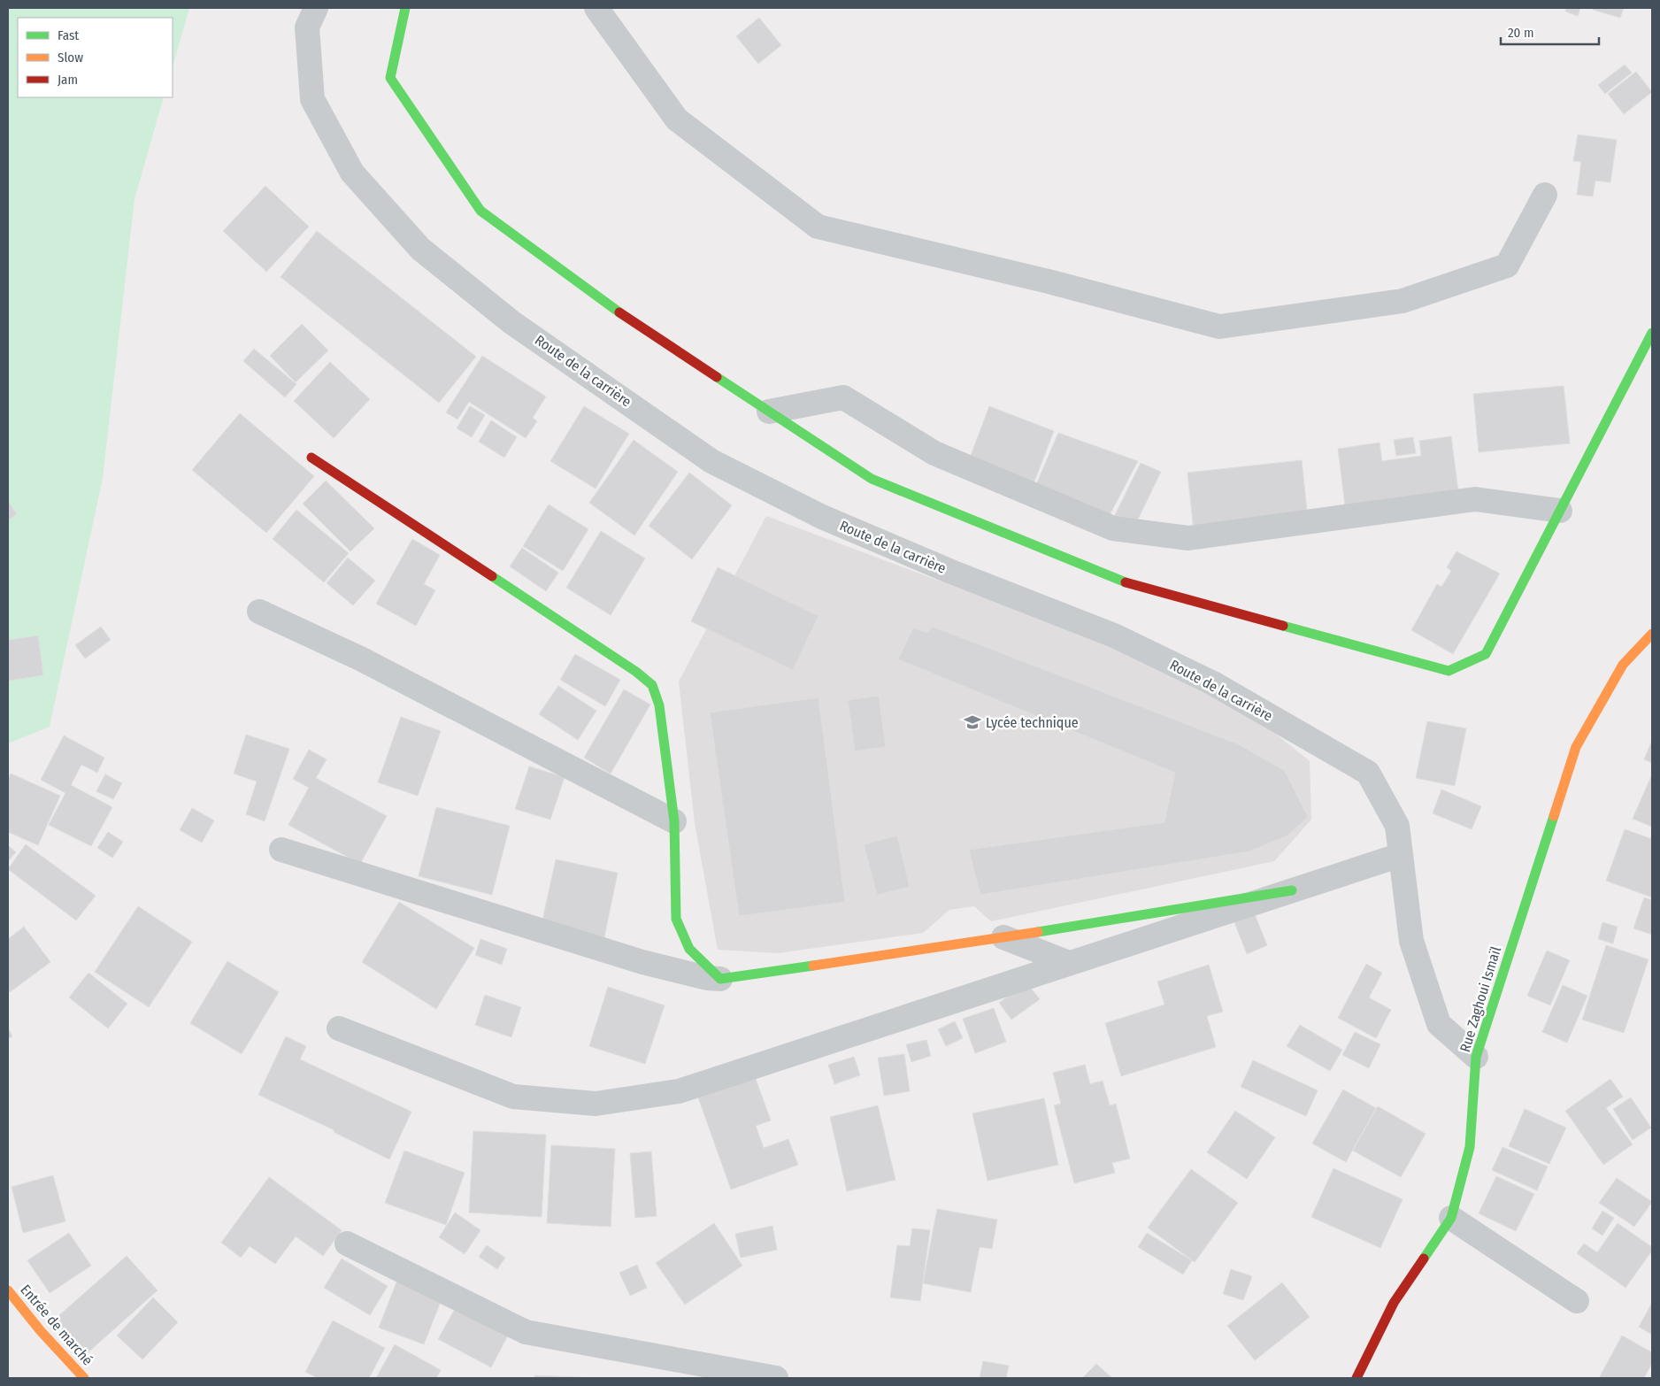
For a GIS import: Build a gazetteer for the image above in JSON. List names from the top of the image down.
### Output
{
  "streets": {
    "street": ["Route de la carrière", "Rue Zaghoui Ismaïl", "Entrée de marché"]
  },
  "crossings": [
    ["Route de la carrière", "Rue Zaghoui Ismaïl"]
  ],
  "places": {
    "school or university": ["Lycée technique"]
  },
  "legend": ["Fast", "Slow", "Jam"],
  "scale_bar": "20 m"
}
